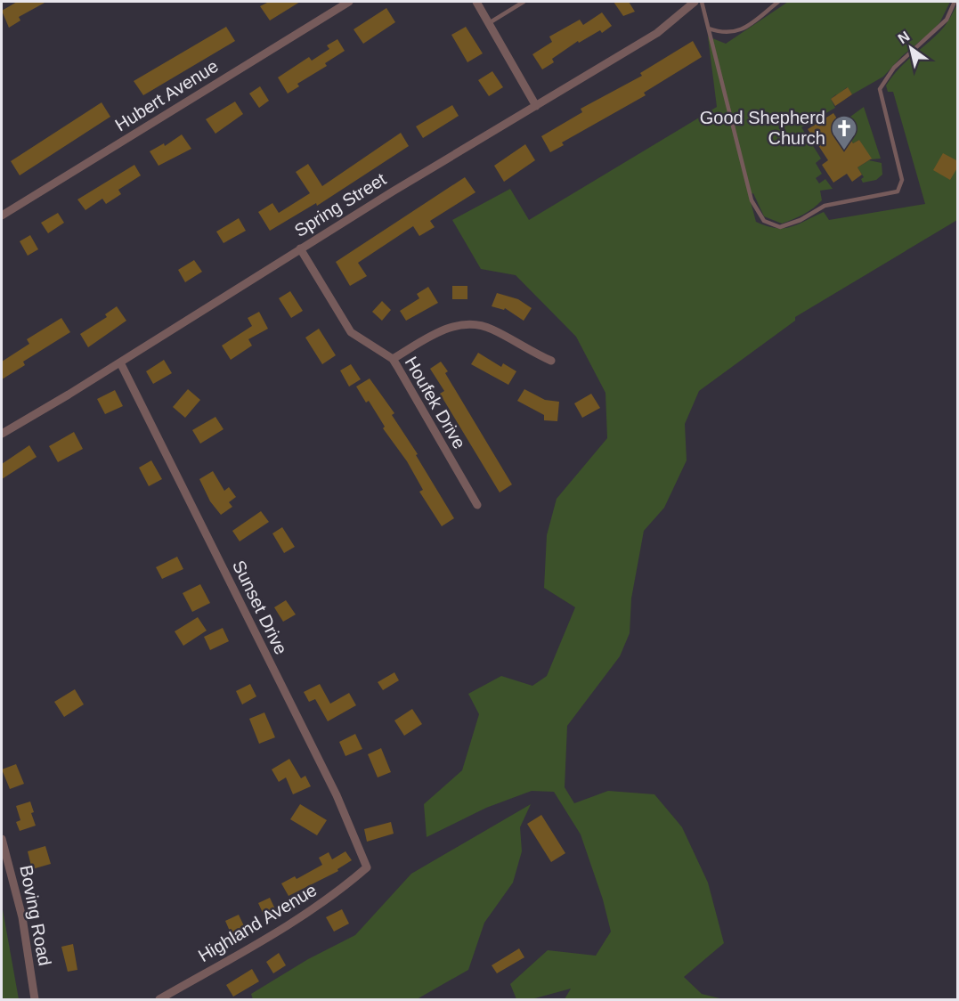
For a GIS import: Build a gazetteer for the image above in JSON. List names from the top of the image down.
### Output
{
  "streets": {
    "street": [
      "Hubert Avenue",
      "Spring Street",
      "Houfek Drive",
      "Sunset Drive",
      "Boving Road",
      "Highland Avenue"
    ]
  },
  "crossings": [
    ["Spring Street", "Houfek Drive"],
    ["Spring Street", "Sunset Drive"],
    ["Sunset Drive", "Highland Avenue"]
  ],
  "places": {
    "church": ["Good Shepherd Church"]
  },
  "north": "top left"
}
